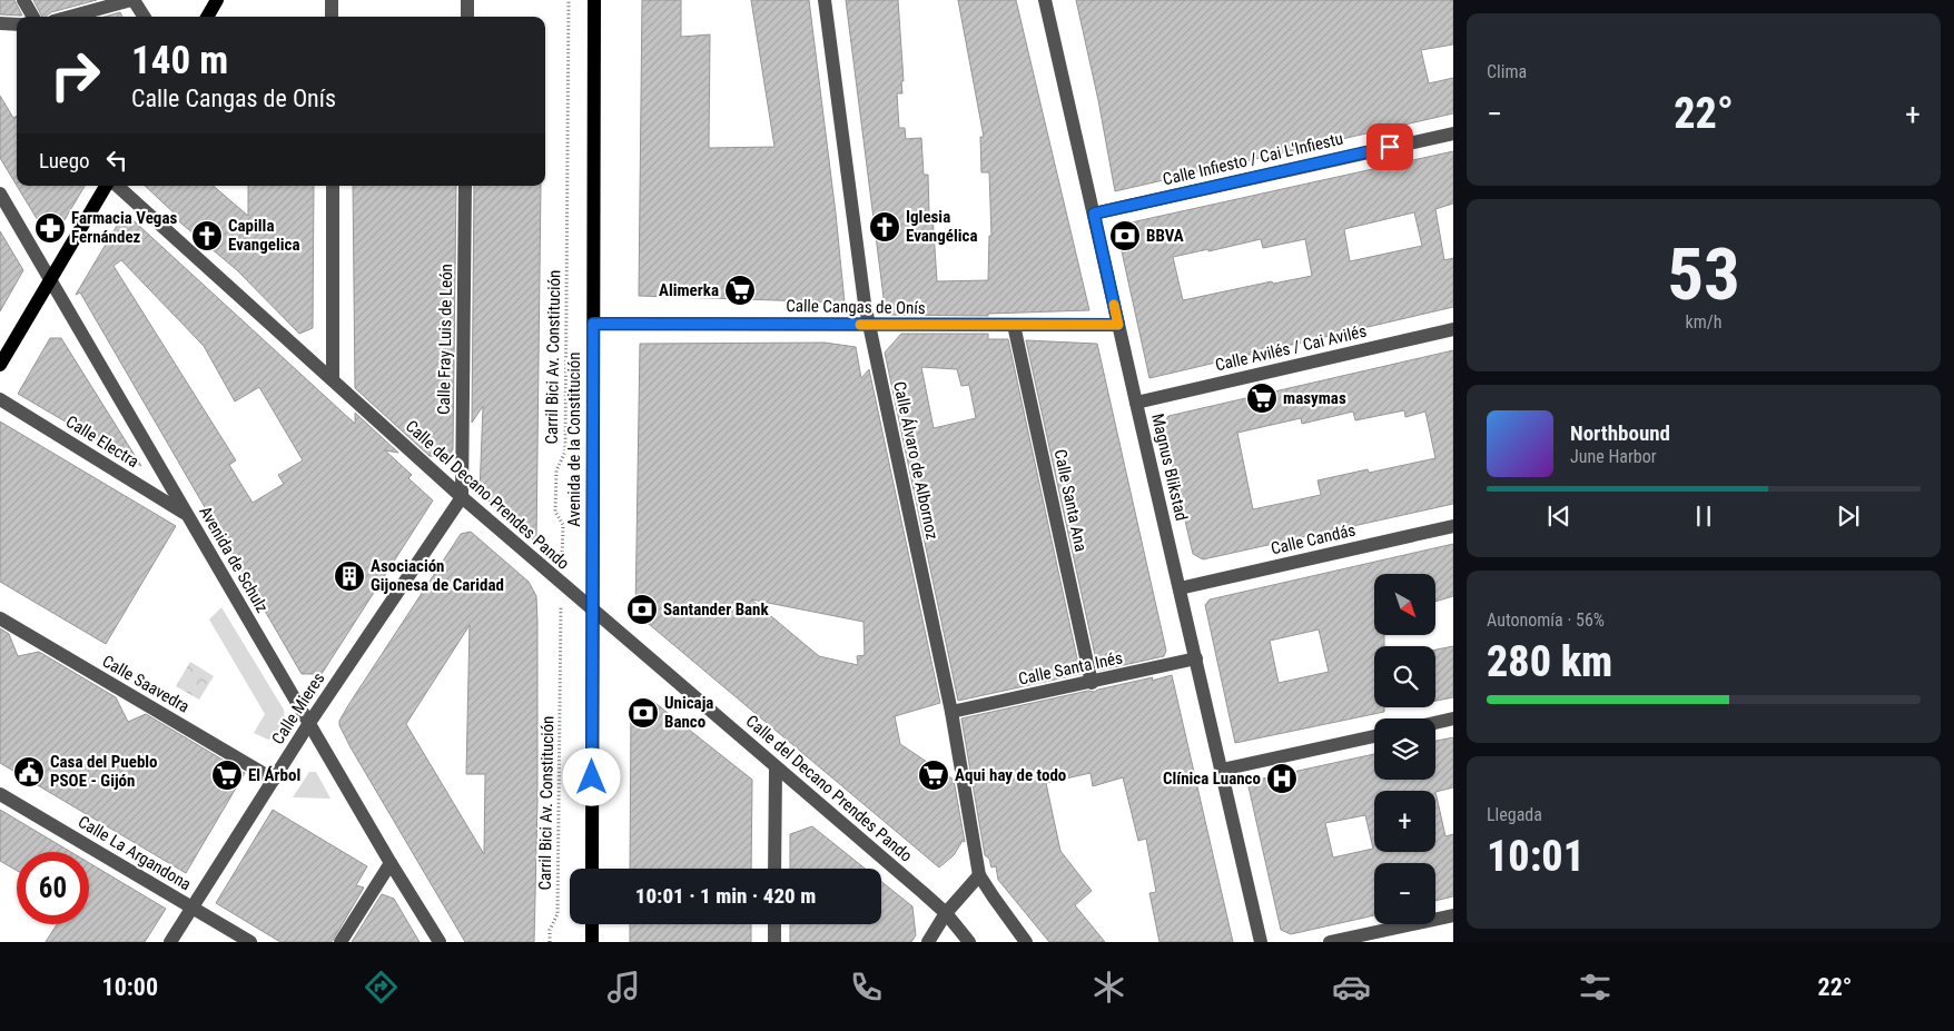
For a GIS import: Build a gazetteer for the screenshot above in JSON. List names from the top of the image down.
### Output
{
  "streets": {
    "main road": ["Avenida de la Constitución"],
    "street": [
      "Calle Infiesto / Cai L'Infiestu",
      "Calle Cangas de Onís",
      "Calle Fray Luis de León",
      "Calle Avilés / Cai Avilés",
      "Calle Electra",
      "Calle Álvaro de Albornoz",
      "Magnus Blikstad",
      "Calle del Decano Prendes Pando",
      "Calle Santa Ana",
      "Calle Candás",
      "Avenida de Schulz",
      "Calle Santa Inés",
      "Calle Saavedra",
      "Calle Mieres",
      "Calle La Argandona"
    ],
    "path": ["Carril Bici Av. Constitución"]
  },
  "crossings": [
    ["Calle Infiesto / Cai L'Infiestu", "Magnus Blikstad"],
    ["Calle Cangas de Onís", "Avenida de la Constitución"],
    ["Calle Cangas de Onís", "Calle Álvaro de Albornoz"],
    ["Calle Cangas de Onís", "Magnus Blikstad"],
    ["Calle Cangas de Onís", "Calle Santa Ana"],
    ["Calle Fray Luis de León", "Calle del Decano Prendes Pando"],
    ["Calle Fray Luis de León", "Calle Mieres"],
    ["Calle Avilés / Cai Avilés", "Magnus Blikstad"],
    ["Carril Bici Av. Constitución", "Calle del Decano Prendes Pando"],
    ["Avenida de la Constitución", "Calle del Decano Prendes Pando"],
    ["Calle Electra", "Avenida de Schulz"],
    ["Calle Álvaro de Albornoz", "Calle Santa Inés"],
    ["Magnus Blikstad", "Calle Candás"],
    ["Magnus Blikstad", "Calle Santa Inés"],
    ["Calle del Decano Prendes Pando", "Calle Mieres"],
    ["Calle Santa Ana", "Calle Santa Inés"],
    ["Avenida de Schulz", "Calle Mieres"],
    ["Calle Saavedra", "Calle Mieres"],
    ["Calle Mieres", "Calle La Argandona"]
  ],
  "places": {
    "church": ["Iglesia Evangélica", "Capilla Evangelica"],
    "pharmacy": ["Farmacia Vegas Fernández"],
    "bank": ["BBVA", "Santander Bank", "Unicaja Banco"],
    "supermarket": [
      "Alimerka",
      "masymas",
      "El Árbol",
      "Aqui hay de todo"
    ],
    "building": ["Asociación Gijonesa de Caridad"],
    "public building": ["Casa del Pueblo PSOE - Gijón"],
    "hospital": ["Clínica Luanco"]
  },
  "north": "bottom right",
  "page": {
    "tile": [
      "Clima",
      ["53", "km/h"],
      ["Autonomía · 56%", "280 km"],
      ["Llegada", "10:01"]
    ],
    "turn": ["140 m", "Calle Cangas de Onís"],
    "heat": ["−", "22°", "+"],
    "then": "Luego",
    "song": ["Northbound", "June Harbor"],
    "map_buttons": ["+", "−"],
    "limit": "60",
    "trip": "10:01 · 1 min · 420 m",
    "tabs": ["10:00", "22°"]
  }
}
